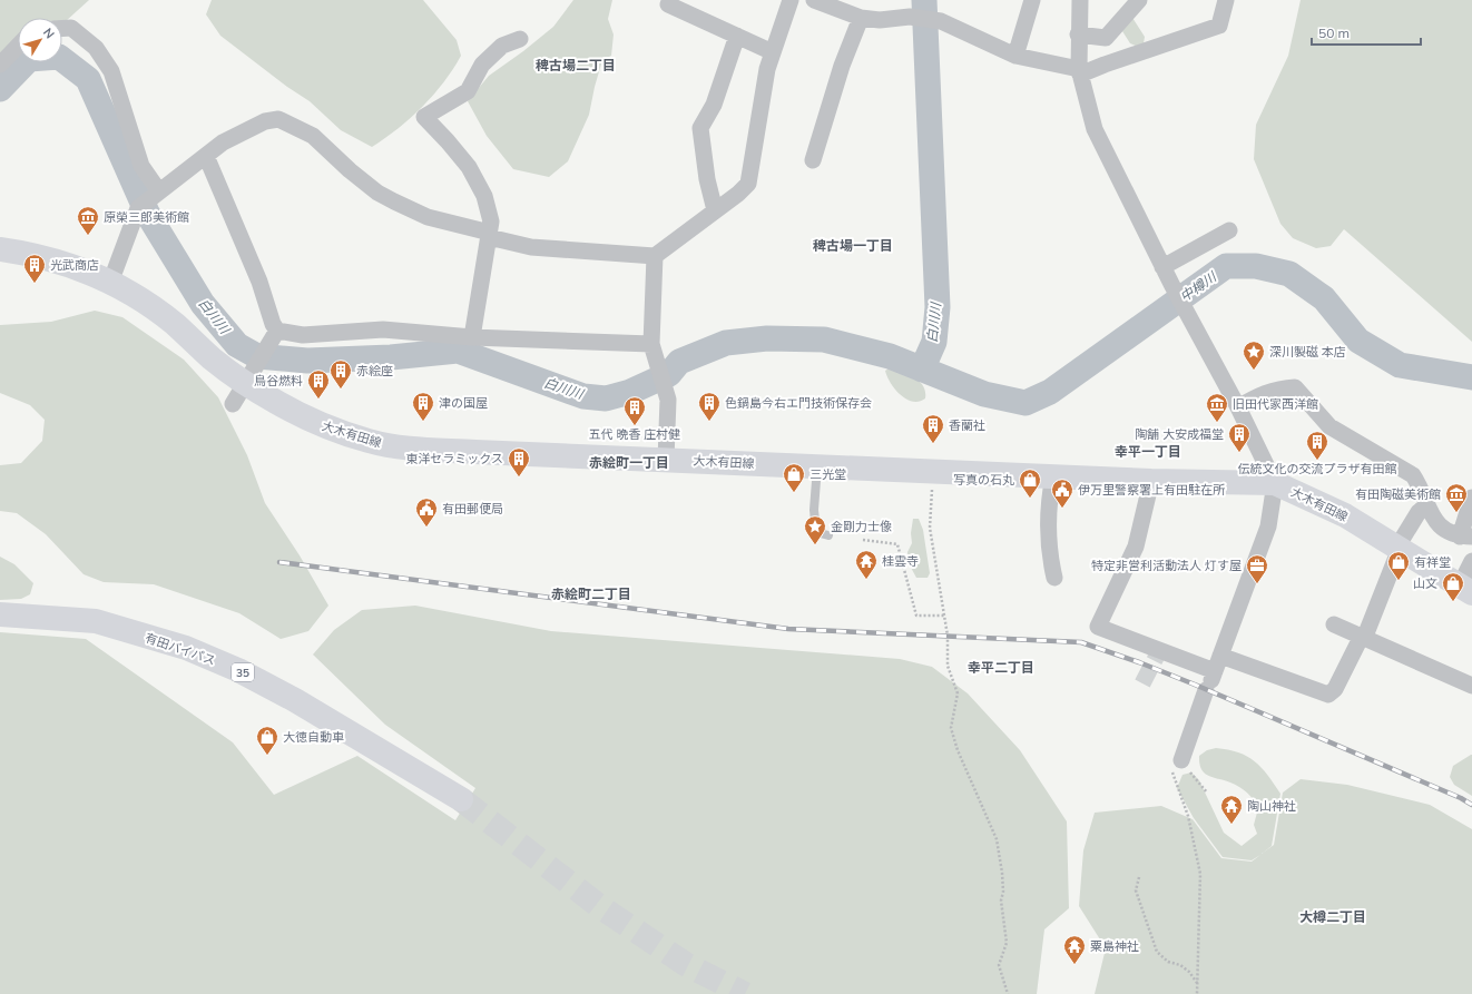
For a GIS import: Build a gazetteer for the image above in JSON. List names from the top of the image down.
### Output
{
  "streets": {
    "main road": ["大木有田線", "有田バイパス", "35"]
  },
  "districts": [
    "稗古場二丁目",
    "稗古場一丁目",
    "幸平一丁目",
    "赤絵町一丁目",
    "赤絵町二丁目",
    "幸平二丁目",
    "大樽二丁目"
  ],
  "water": ["中樽川", "白川川"],
  "places": {
    "museum": ["原榮三郎美術館", "旧田代家西洋館", "有田陶磁美術館"],
    "building": [
      "光武商店",
      "赤絵座",
      "鳥谷燃料",
      "津の国屋",
      "色鍋島今右エ門技術保存会",
      "五代 晩香 庄村健",
      "香蘭社",
      "陶舗 大安成福堂",
      "伝統文化の交流プラザ有田館",
      "東洋セラミックス"
    ],
    "place": ["深川製磁 本店", "金剛力士像"],
    "shop": [
      "三光堂",
      "写真の石丸",
      "有祥堂",
      "山文",
      "大徳自動車"
    ],
    "public building": ["伊万里警察署上有田駐在所", "有田郵便局"],
    "temple": ["桂雲寺", "陶山神社", "粟島神社"],
    "office": ["特定非営利活動法人 灯す屋"]
  },
  "scale_bar": "50 m",
  "north": "top right"
}
